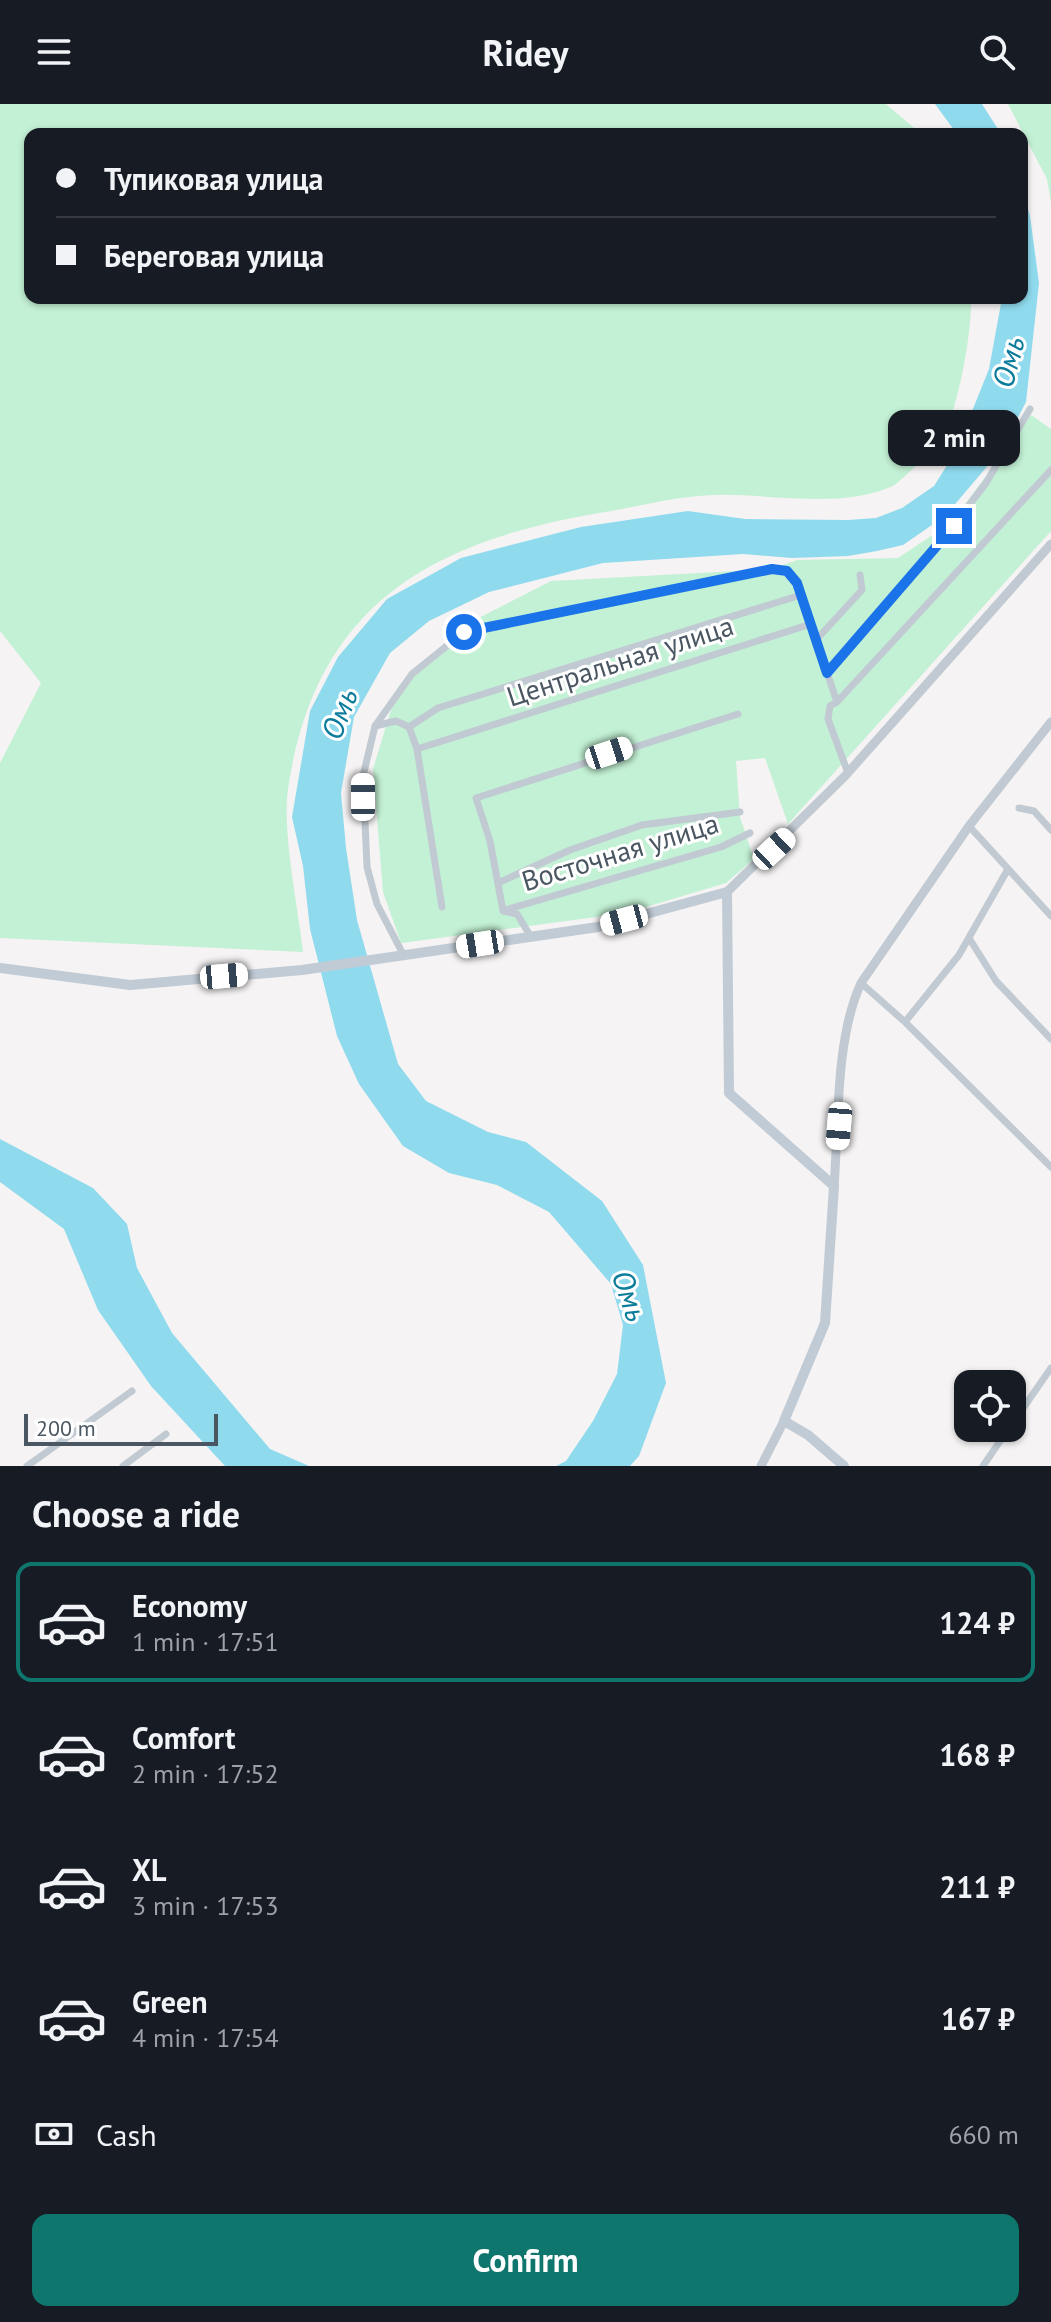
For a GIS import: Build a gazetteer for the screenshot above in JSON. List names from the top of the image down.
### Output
{
  "streets": {
    "street": ["Центральная улица", "Восточная улица"]
  },
  "water": ["Омь"],
  "scale_bar": "200 m",
  "page": {
    "header": "Ridey",
    "banner": ["Тупиковая улица", "Береговая улица"],
    "bubble": "2 min",
    "scale": "200 m",
    "heading": "Choose a ride",
    "list": [
      {
        "name": "Economy",
        "note": "1 min · 17:51",
        "value": "124 ₽"
      },
      {
        "name": "Comfort",
        "note": "2 min · 17:52",
        "value": "168 ₽"
      },
      {
        "name": "XL",
        "note": "3 min · 17:53",
        "value": "211 ₽"
      },
      {
        "name": "Green",
        "note": "4 min · 17:54",
        "value": "167 ₽"
      }
    ],
    "pay": ["Cash", "660 m"],
    "buttons": "Confirm"
  }
}
